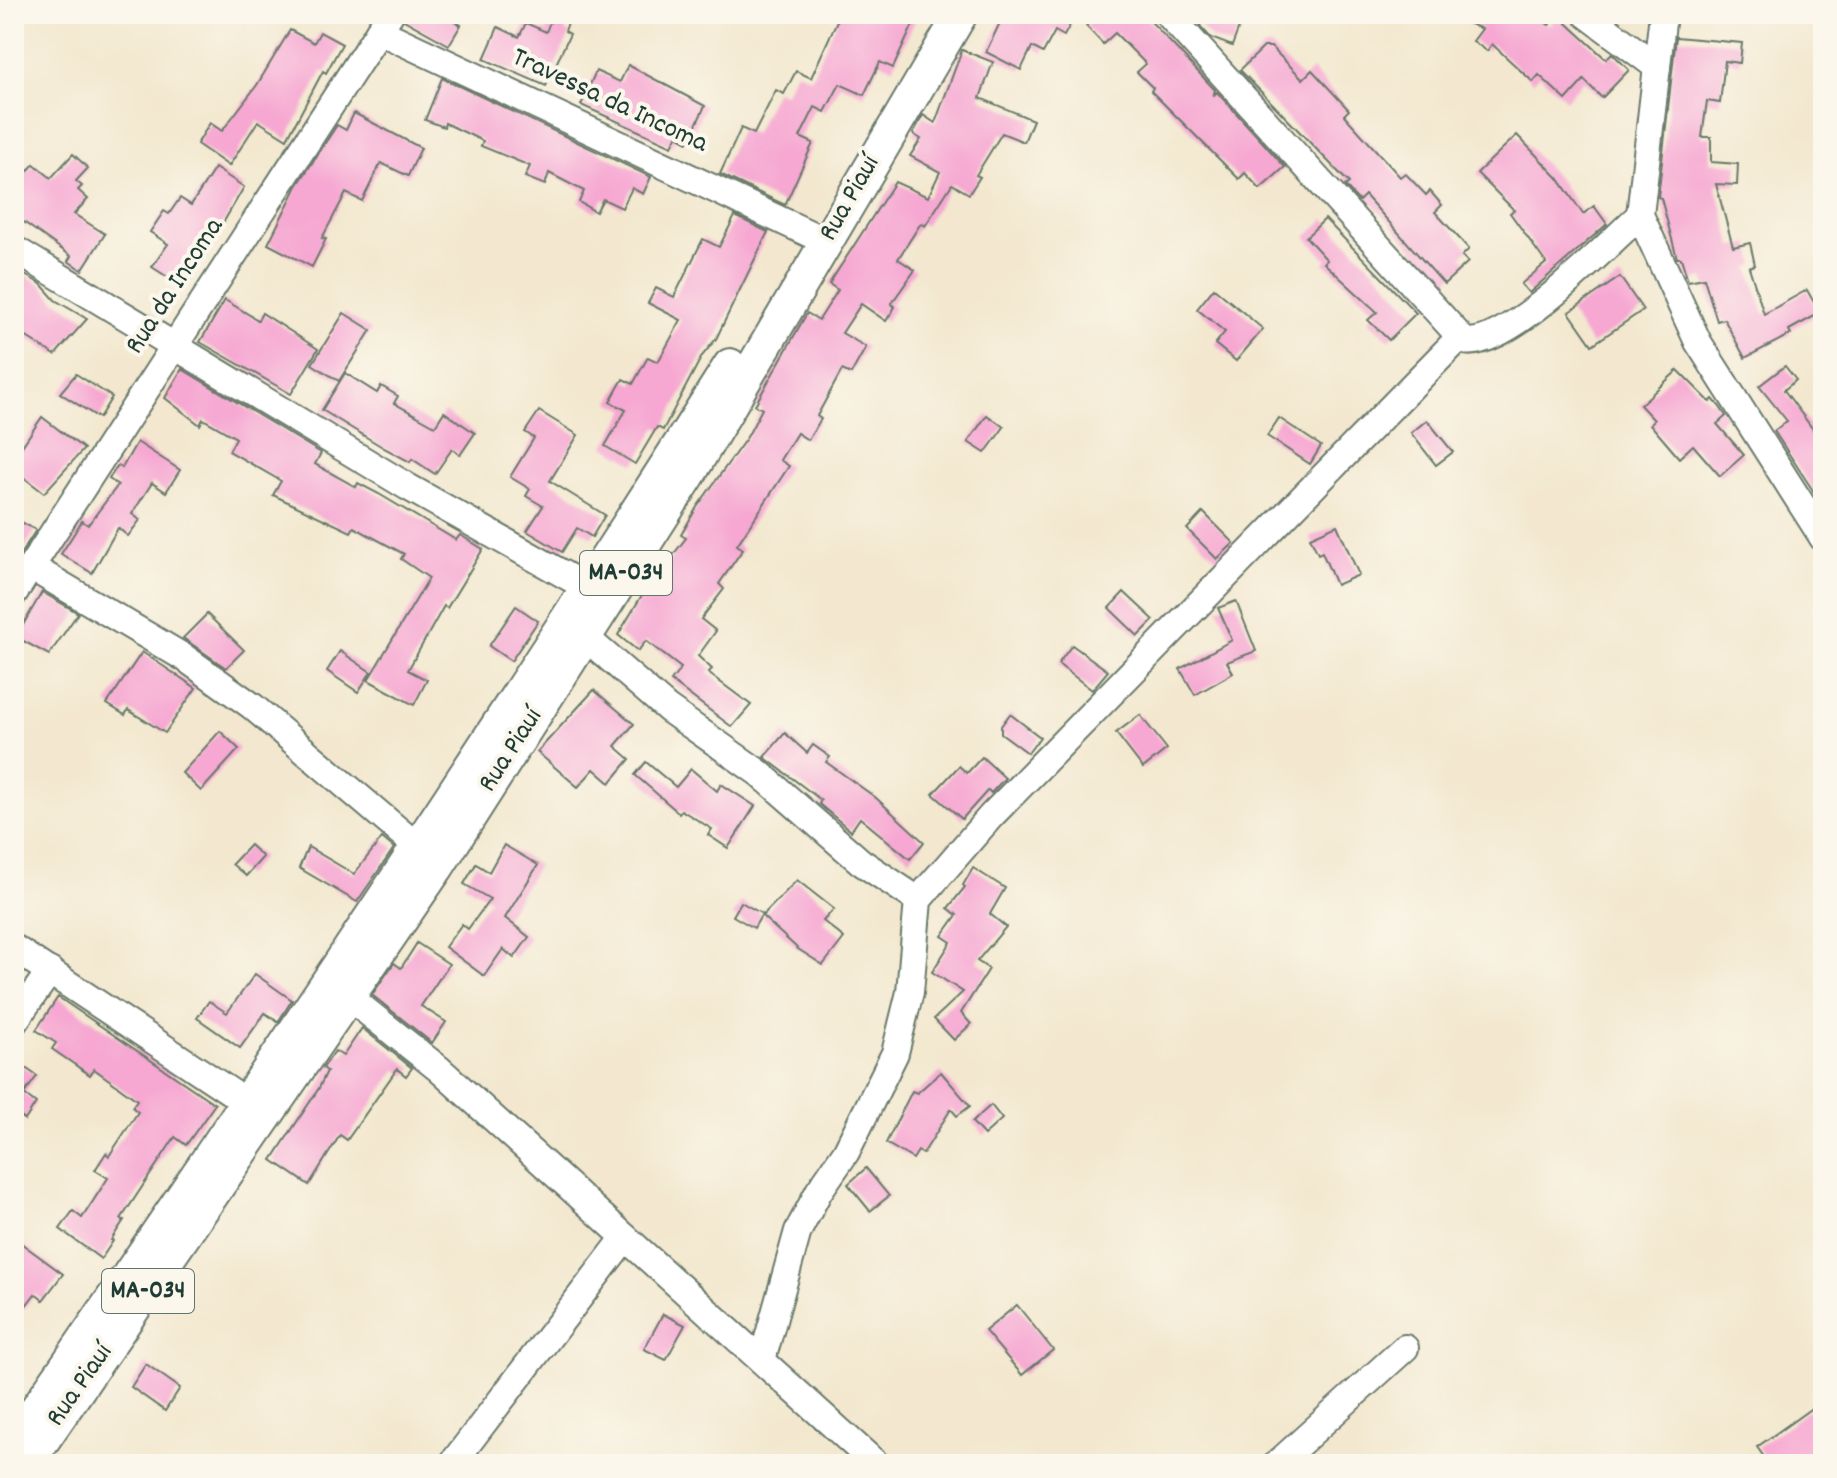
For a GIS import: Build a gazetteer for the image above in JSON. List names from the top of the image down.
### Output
{
  "streets": {
    "main road": ["Rua Piauí", "MA-034"],
    "street": ["Travessa da Incoma", "Rua da Incoma"]
  },
  "crossings": [
    ["Travessa da Incoma", "Rua Piauí"],
    ["Travessa da Incoma", "Rua da Incoma"]
  ]
}
